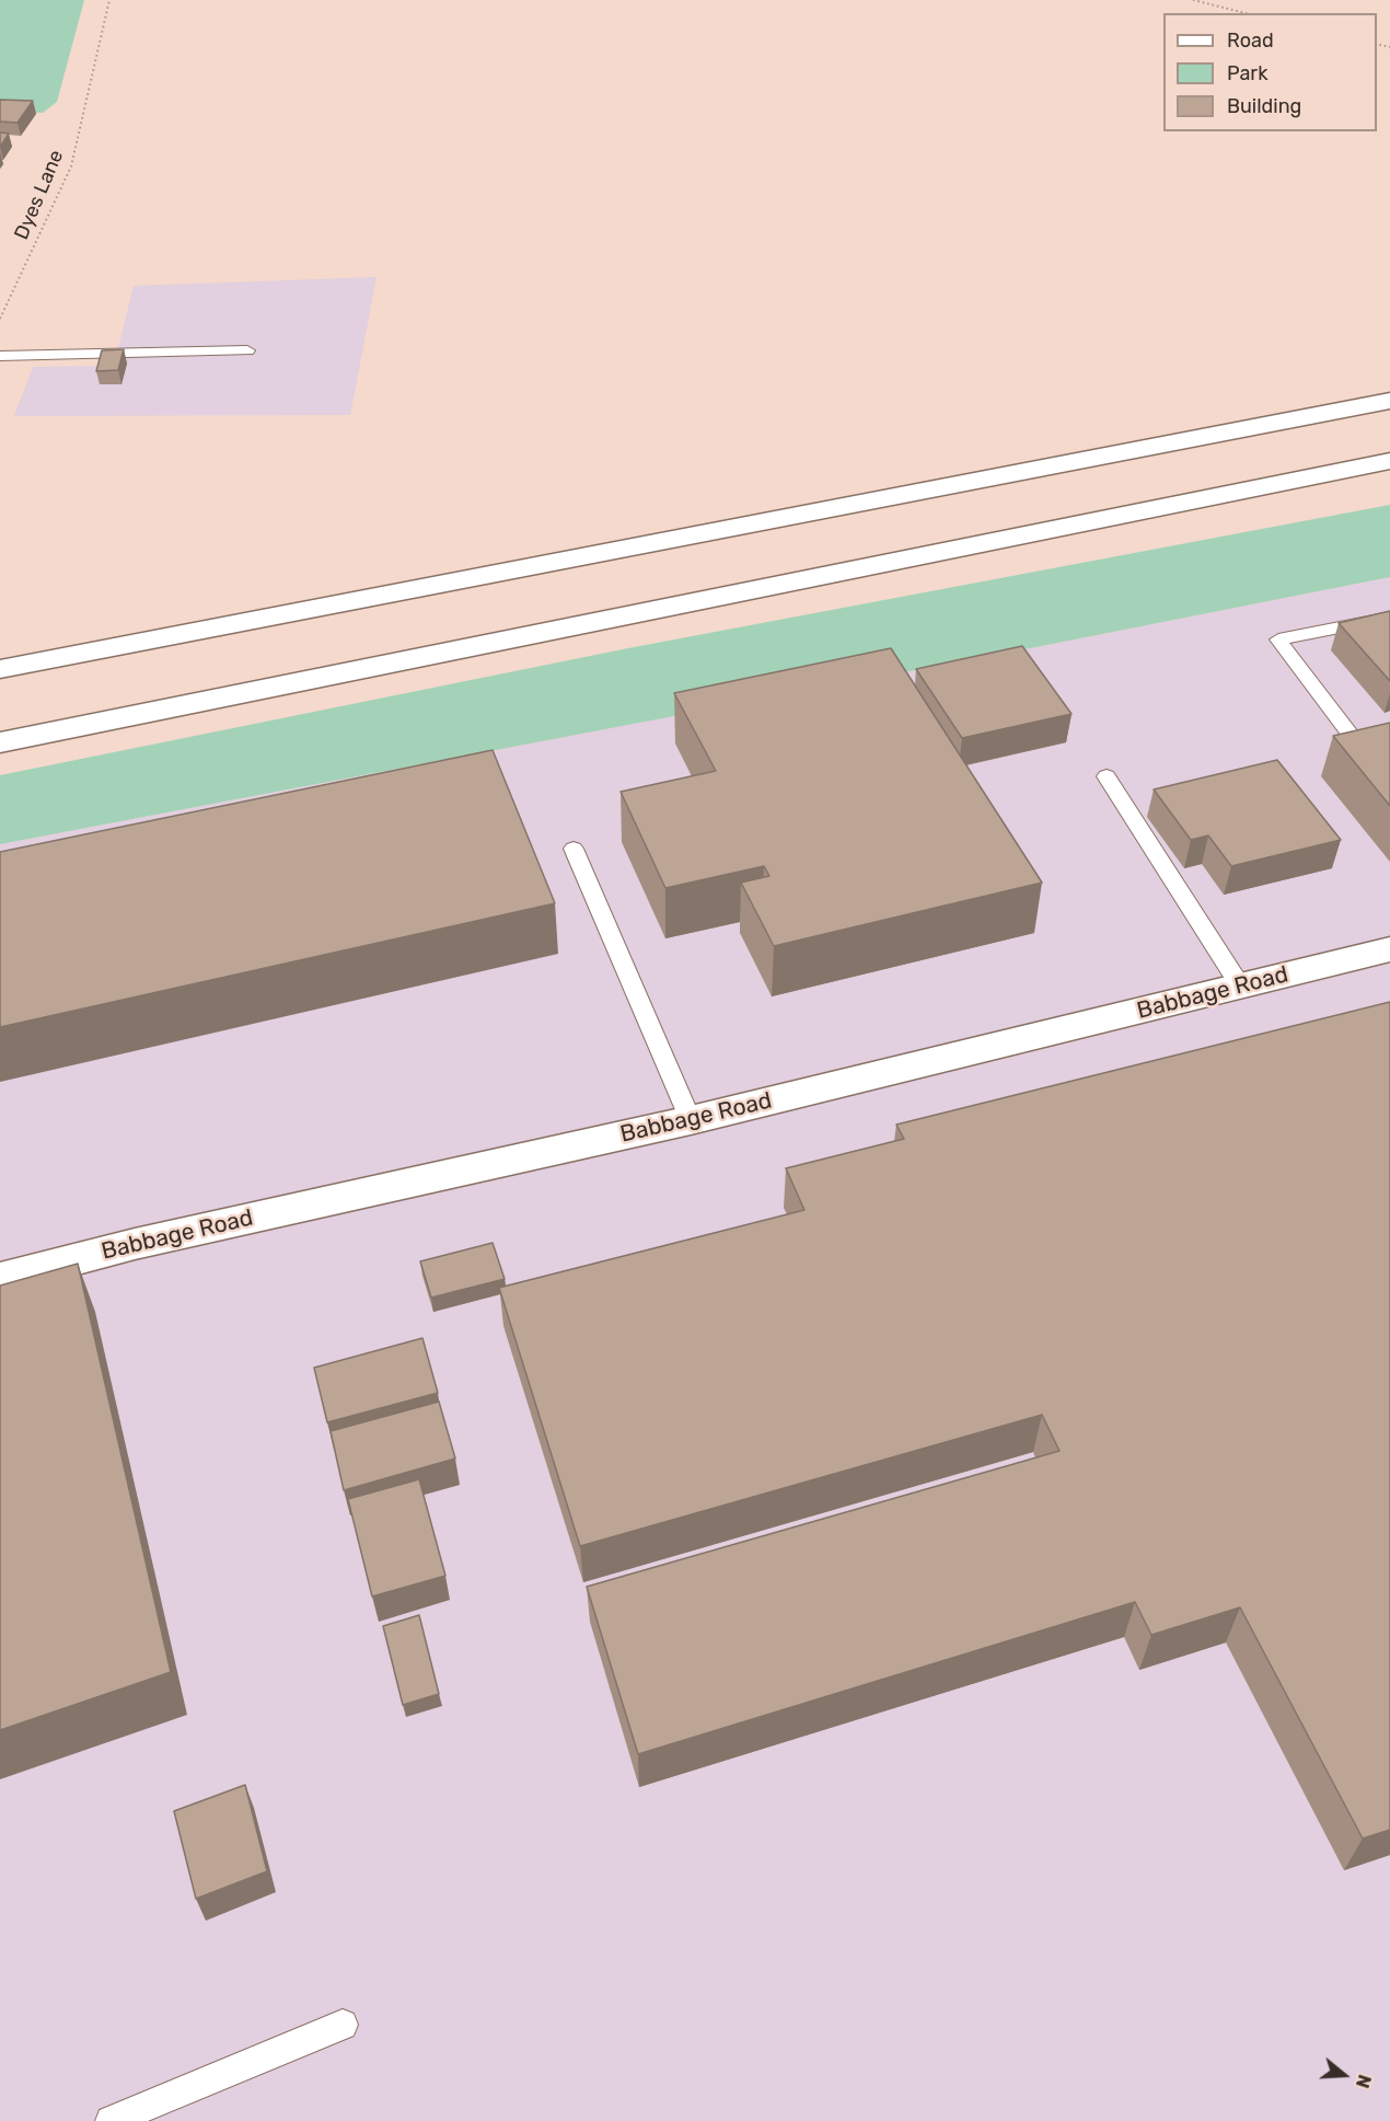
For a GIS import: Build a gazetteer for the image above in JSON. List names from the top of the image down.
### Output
{
  "streets": {
    "main road": ["Babbage Road"],
    "path": ["Dyes Lane"]
  },
  "legend": ["Road", "Park", "Building"],
  "north": "right"
}
